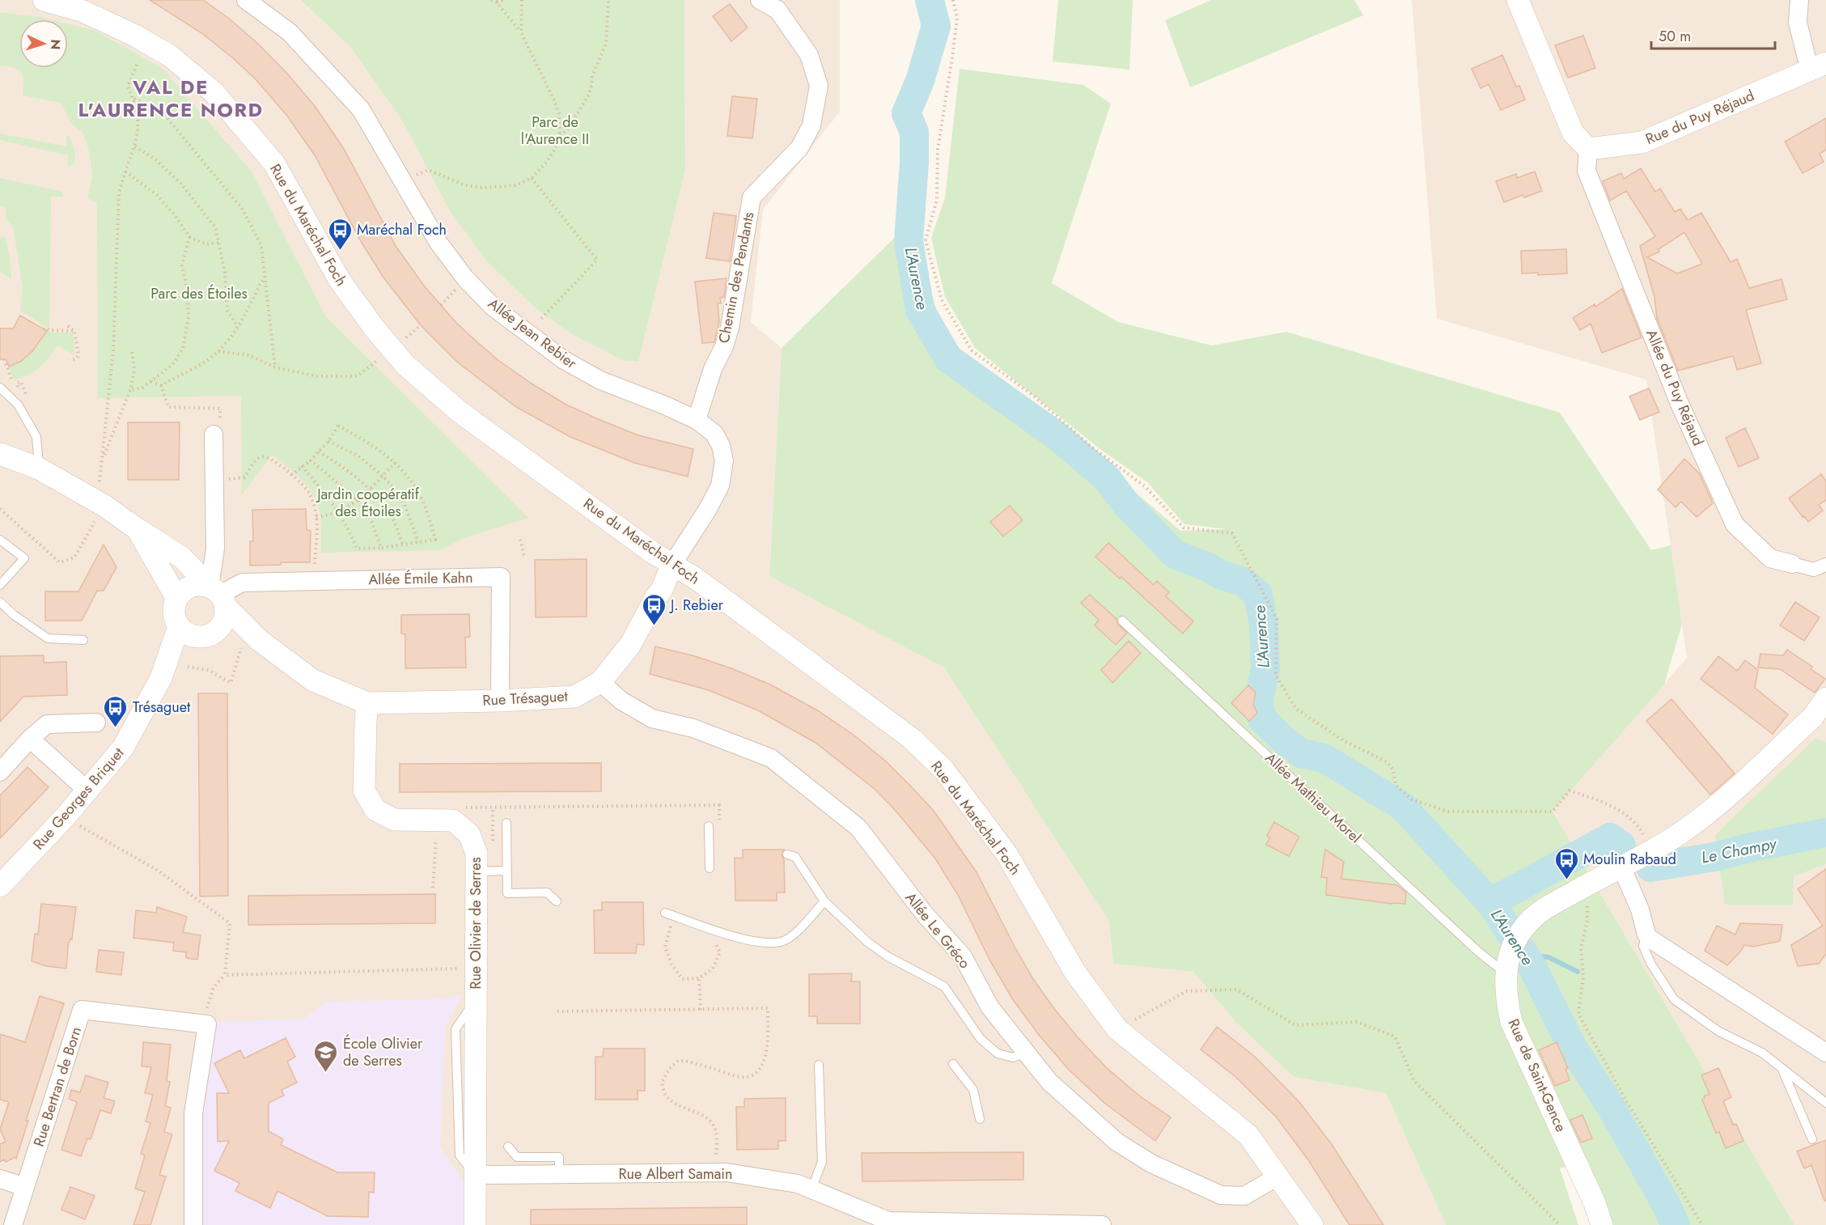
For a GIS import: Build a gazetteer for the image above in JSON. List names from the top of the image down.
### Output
{
  "streets": {
    "street": [
      "Rue du Puy Réjaud",
      "Rue du Maréchal Foch",
      "Chemin des Pendants",
      "Allée Jean Rebier",
      "Allée du Puy Réjaud",
      "Allée Émile Kahn",
      "Rue Trésaguet",
      "Rue Georges Briquet",
      "Rue Olivier de Serres",
      "Allée Le Gréco",
      "Rue de Saint-Gence",
      "Rue Bertran de Born",
      "Rue Albert Samain"
    ],
    "lane": ["Allée Mathieu Morel"]
  },
  "crossings": [
    ["Rue du Puy Réjaud", "Allée du Puy Réjaud"],
    ["Rue du Maréchal Foch", "Allée Jean Rebier"],
    ["Rue du Maréchal Foch", "Rue Trésaguet"],
    ["Rue du Maréchal Foch", "Allée Le Gréco"],
    ["Chemin des Pendants", "Allée Jean Rebier"],
    ["Allée Jean Rebier", "Rue Trésaguet"],
    ["Allée Émile Kahn", "Rue Trésaguet"],
    ["Allée Émile Kahn", "Rue Georges Briquet"],
    ["Rue Trésaguet", "Rue Olivier de Serres"],
    ["Rue Trésaguet", "Allée Le Gréco"],
    ["Allée Mathieu Morel", "Rue de Saint-Gence"],
    ["Rue Olivier de Serres", "Rue Albert Samain"]
  ],
  "districts": ["VAL DE L'AURENCE NORD"],
  "water": ["L'Aurence", "Le Champy"],
  "parks": ["Parc de l'Aurence II", "Parc des Étoiles", "Jardin coopératif des Étoiles"],
  "places": {
    "bus stop": [
      "Maréchal Foch",
      "J. Rebier",
      "Trésaguet",
      "Moulin Rabaud"
    ],
    "school or university": ["École Olivier de Serres"]
  },
  "scale_bar": "50 m",
  "north": "right"
}
